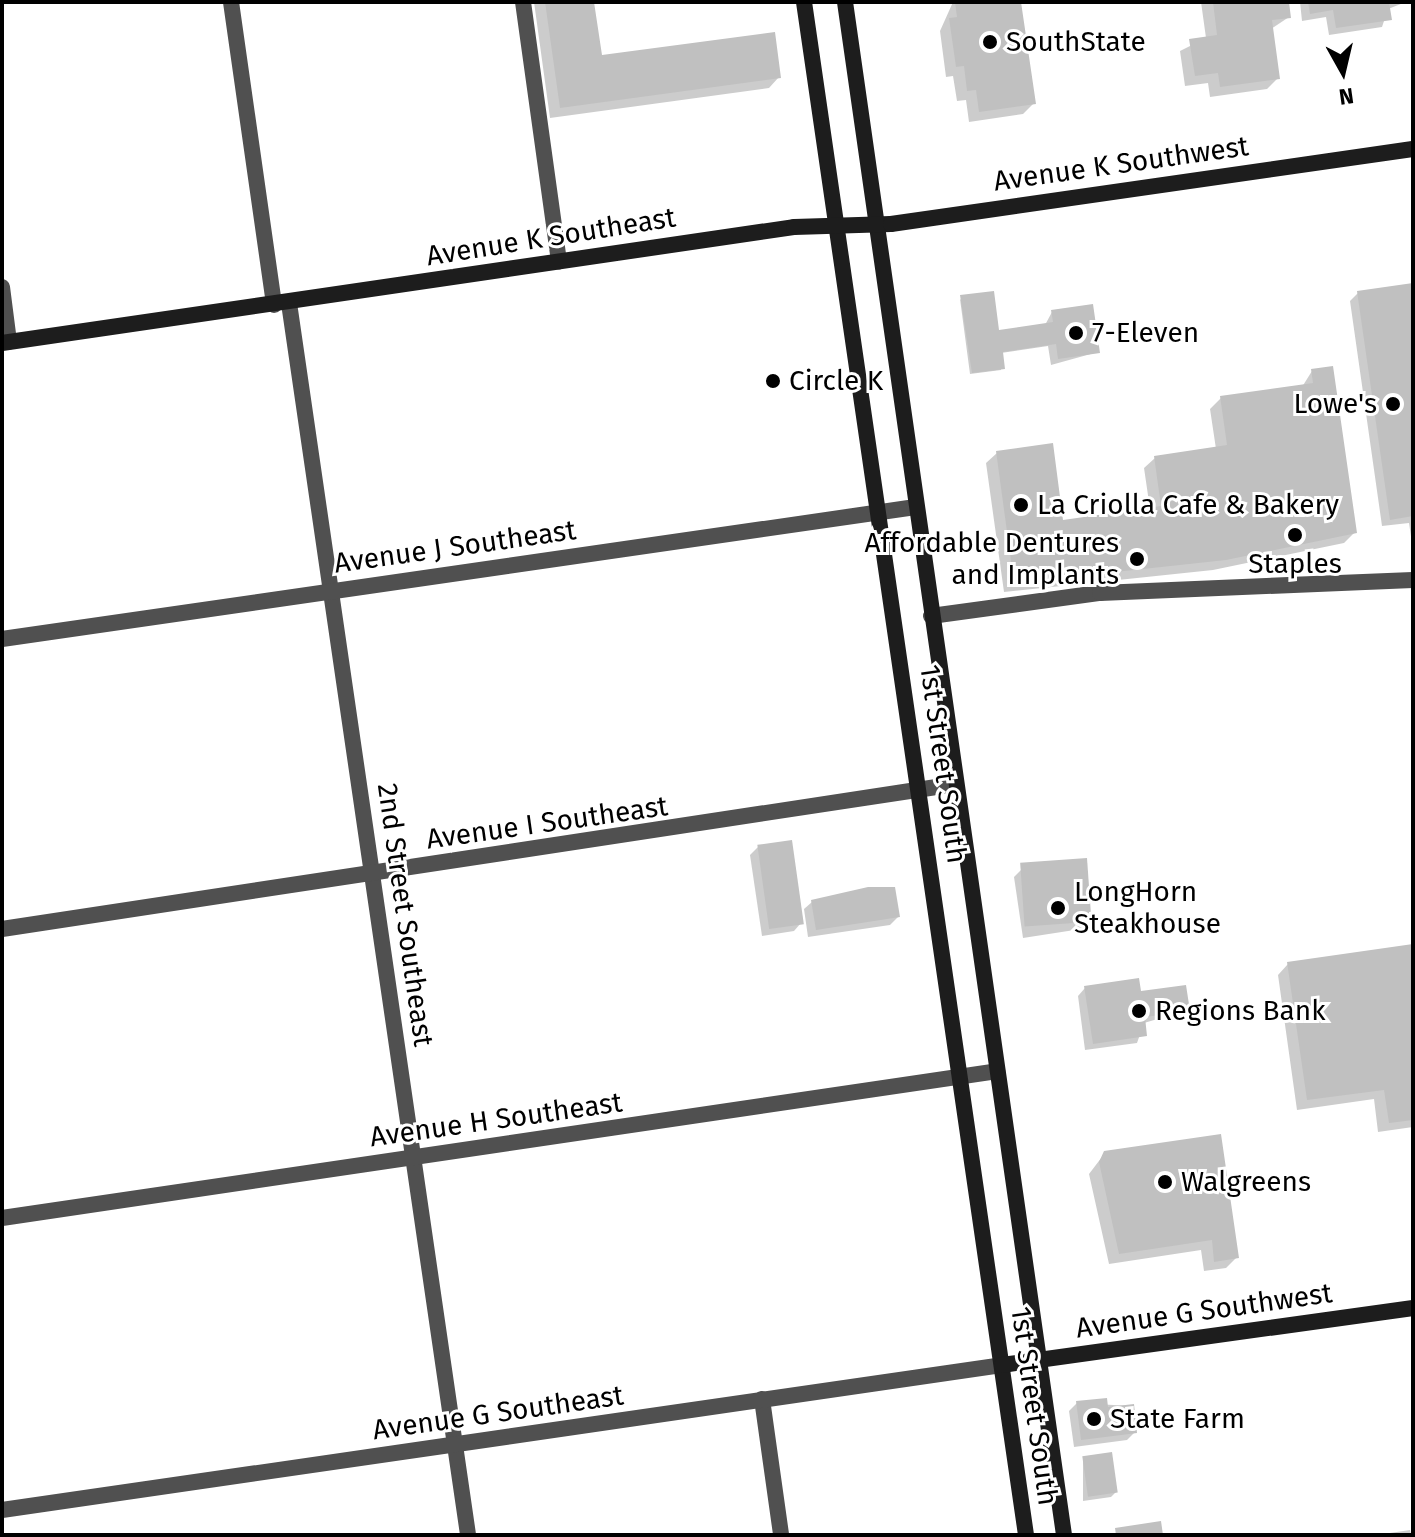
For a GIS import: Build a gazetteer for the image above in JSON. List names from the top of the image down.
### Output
{
  "streets": {
    "main road": [
      "Avenue K Southwest",
      "Avenue K Southeast",
      "1st Street South",
      "Avenue G Southwest"
    ],
    "street": [
      "Avenue J Southeast",
      "Avenue I Southeast",
      "2nd Street Southeast",
      "Avenue H Southeast",
      "Avenue G Southeast"
    ]
  },
  "crossings": [
    ["Avenue K Southwest", "Avenue K Southeast"],
    ["Avenue K Southwest", "1st Street South"],
    ["Avenue K Southeast", "1st Street South"],
    ["Avenue K Southeast", "2nd Street Southeast"],
    ["Avenue J Southeast", "1st Street South"],
    ["Avenue J Southeast", "2nd Street Southeast"],
    ["1st Street South", "Avenue I Southeast"],
    ["1st Street South", "Avenue H Southeast"],
    ["1st Street South", "Avenue G Southwest"],
    ["1st Street South", "Avenue G Southeast"],
    ["Avenue I Southeast", "2nd Street Southeast"],
    ["2nd Street Southeast", "Avenue H Southeast"],
    ["2nd Street Southeast", "Avenue G Southeast"],
    ["Avenue G Southwest", "Avenue G Southeast"]
  ],
  "places": [
    "SouthState",
    "7-Eleven",
    "Circle K",
    "Lowe's",
    "La Criolla Cafe & Bakery",
    "Staples",
    "Affordable Dentures and Implants",
    "LongHorn Steakhouse",
    "Regions Bank",
    "Walgreens",
    "State Farm"
  ],
  "north": "bottom"
}
